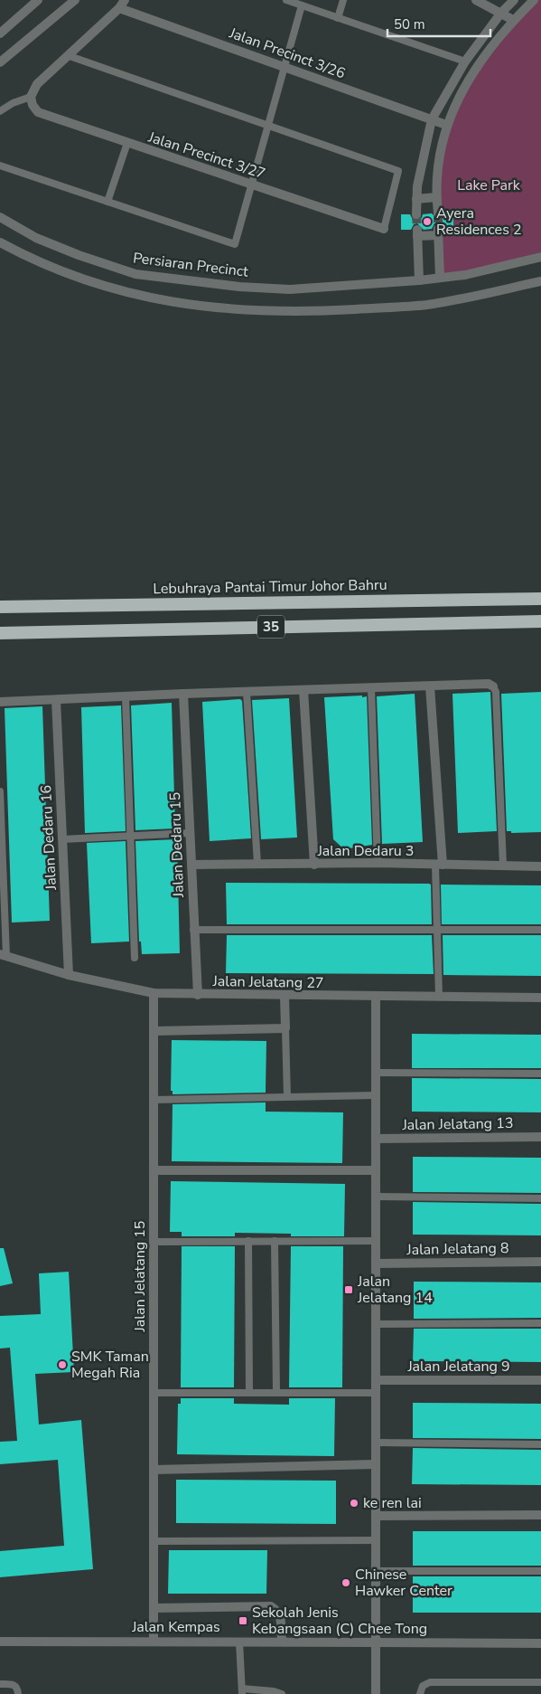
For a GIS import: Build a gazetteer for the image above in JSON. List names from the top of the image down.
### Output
{
  "streets": {
    "highway": ["Lebuhraya Pantai Timur Johor Bahru", "35"],
    "street": [
      "Jalan Precinct 3/26",
      "Jalan Precinct 3/27",
      "Persiaran Precinct",
      "Jalan Dedaru 16",
      "Jalan Dedaru 15",
      "Jalan Dedaru 3",
      "Jalan Jelatang 27",
      "Jalan Jelatang 13",
      "Jalan Jelatang 8",
      "Jalan Jelatang 15",
      "Jalan Jelatang 9",
      "Jalan Kempas"
    ]
  },
  "crossings": [
    ["Jalan Dedaru 16", "Jalan Jelatang 27"],
    ["Jalan Dedaru 15", "Jalan Dedaru 3"],
    ["Jalan Dedaru 15", "Jalan Jelatang 27"],
    ["Jalan Jelatang 27", "Jalan Jelatang 15"],
    ["Jalan Jelatang 15", "Jalan Kempas"]
  ],
  "parks": ["Lake Park"],
  "places": {
    "other": [
      "Ayera Residences 2",
      "SMK Taman Megah Ria",
      "ke ren lai",
      "Chinese Hawker Center"
    ],
    "transit": ["Jalan Jelatang 14", "Sekolah Jenis Kebangsaan (C) Chee Tong"]
  },
  "scale_bar": "50 m"
}
